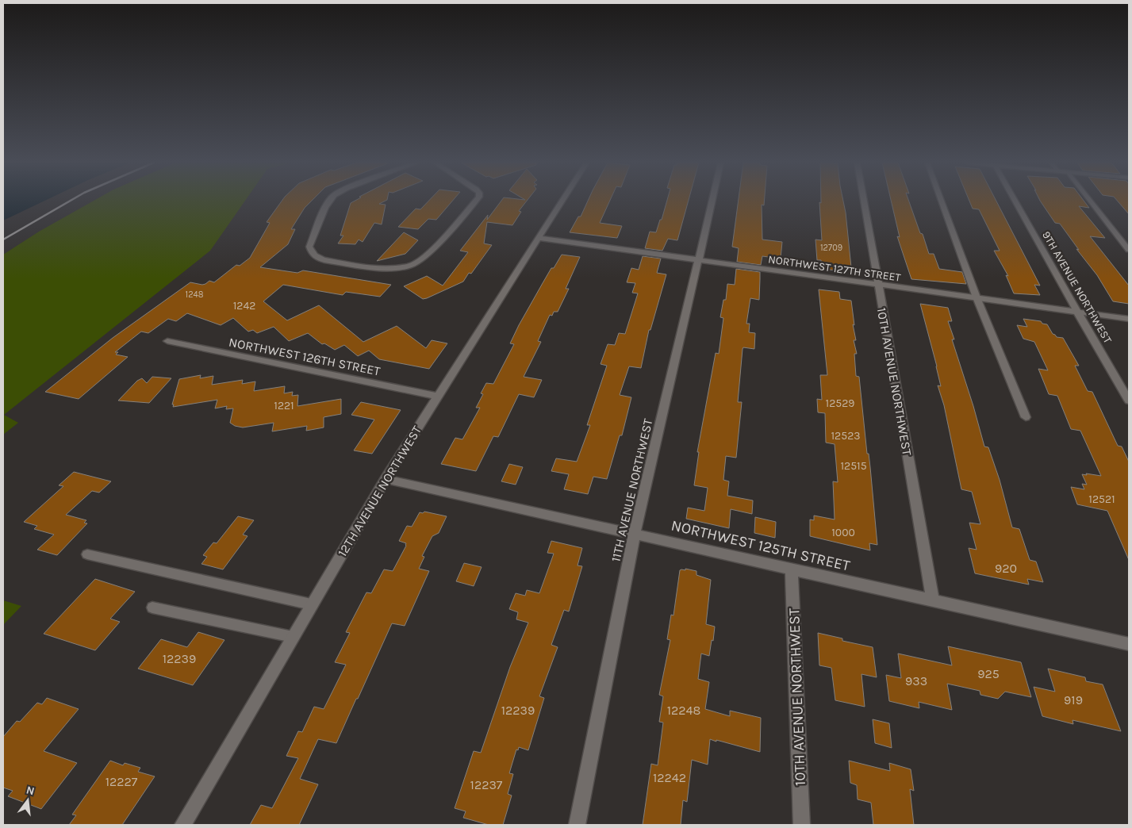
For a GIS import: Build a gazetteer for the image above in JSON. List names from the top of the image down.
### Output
{
  "streets": {
    "street": [
      "NORTHWEST 127TH STREET",
      "9TH AVENUE NORTHWEST",
      "NORTHWEST 126TH STREET",
      "10TH AVENUE NORTHWEST",
      "11TH AVENUE NORTHWEST",
      "12TH AVENUE NORTHWEST",
      "NORTHWEST 125TH STREET"
    ]
  },
  "crossings": [
    ["NORTHWEST 127TH STREET", "9TH AVENUE NORTHWEST"],
    ["NORTHWEST 127TH STREET", "10TH AVENUE NORTHWEST"],
    ["NORTHWEST 127TH STREET", "11TH AVENUE NORTHWEST"],
    ["NORTHWEST 127TH STREET", "12TH AVENUE NORTHWEST"],
    ["NORTHWEST 126TH STREET", "12TH AVENUE NORTHWEST"],
    ["10TH AVENUE NORTHWEST", "NORTHWEST 125TH STREET"],
    ["11TH AVENUE NORTHWEST", "NORTHWEST 125TH STREET"],
    ["12TH AVENUE NORTHWEST", "NORTHWEST 125TH STREET"]
  ],
  "house_numbers": [
    "12709",
    "1248",
    "1242",
    "12529",
    "1221",
    "12523",
    "12515",
    "12521",
    "1000",
    "920",
    "12239",
    "925",
    "933",
    "919",
    "12239",
    "12248",
    "12242",
    "12227",
    "12237"
  ],
  "north": "top"
}
